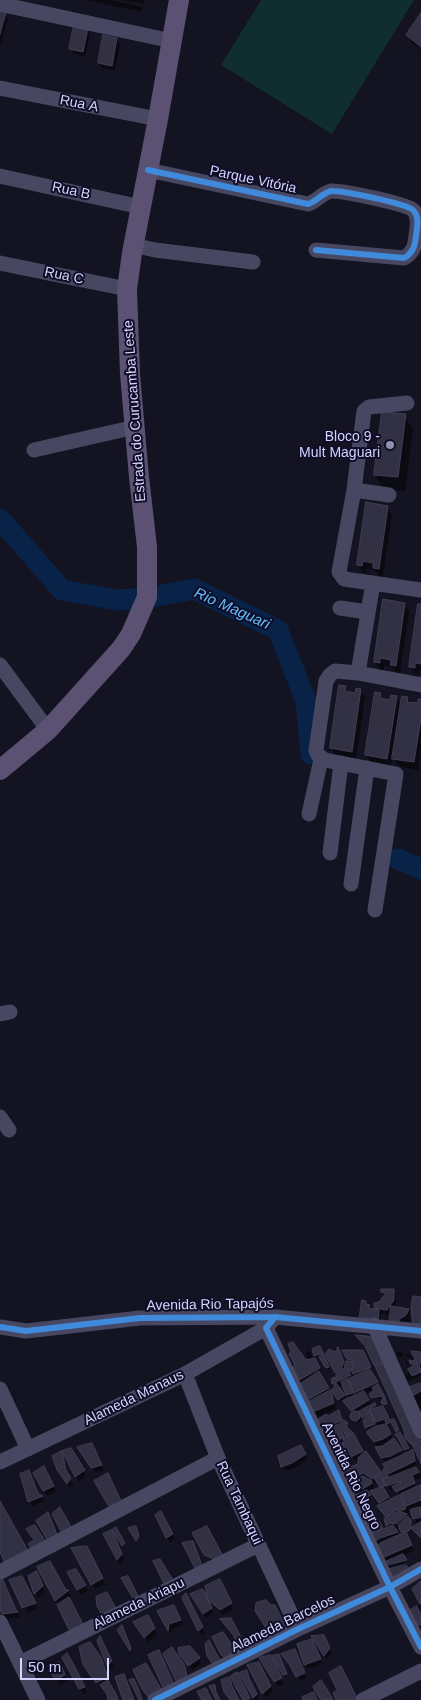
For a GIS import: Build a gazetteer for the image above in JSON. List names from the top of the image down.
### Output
{
  "streets": {
    "main road": ["Estrada do Curucamba Leste"],
    "street": [
      "Rua A",
      "Parque Vitória",
      "Rua B",
      "Rua C",
      "Avenida Rio Tapajós",
      "Alameda Manaus",
      "Avenida Rio Negro",
      "Rua Tambaqui",
      "Alameda Ariapu",
      "Alameda Barcelos"
    ]
  },
  "crossings": [
    ["Rua A", "Estrada do Curucamba Leste"],
    ["Parque Vitória", "Estrada do Curucamba Leste"],
    ["Rua B", "Estrada do Curucamba Leste"],
    ["Rua C", "Estrada do Curucamba Leste"],
    ["Avenida Rio Tapajós", "Alameda Manaus"],
    ["Avenida Rio Tapajós", "Avenida Rio Negro"],
    ["Alameda Manaus", "Avenida Rio Negro"],
    ["Alameda Manaus", "Rua Tambaqui"],
    ["Avenida Rio Negro", "Alameda Barcelos"],
    ["Rua Tambaqui", "Alameda Ariapu"],
    ["Rua Tambaqui", "Alameda Barcelos"]
  ],
  "water": ["Rio Maguari"],
  "places": ["Bloco 9 - Mult Maguari"],
  "scale_bar": "50 m"
}
